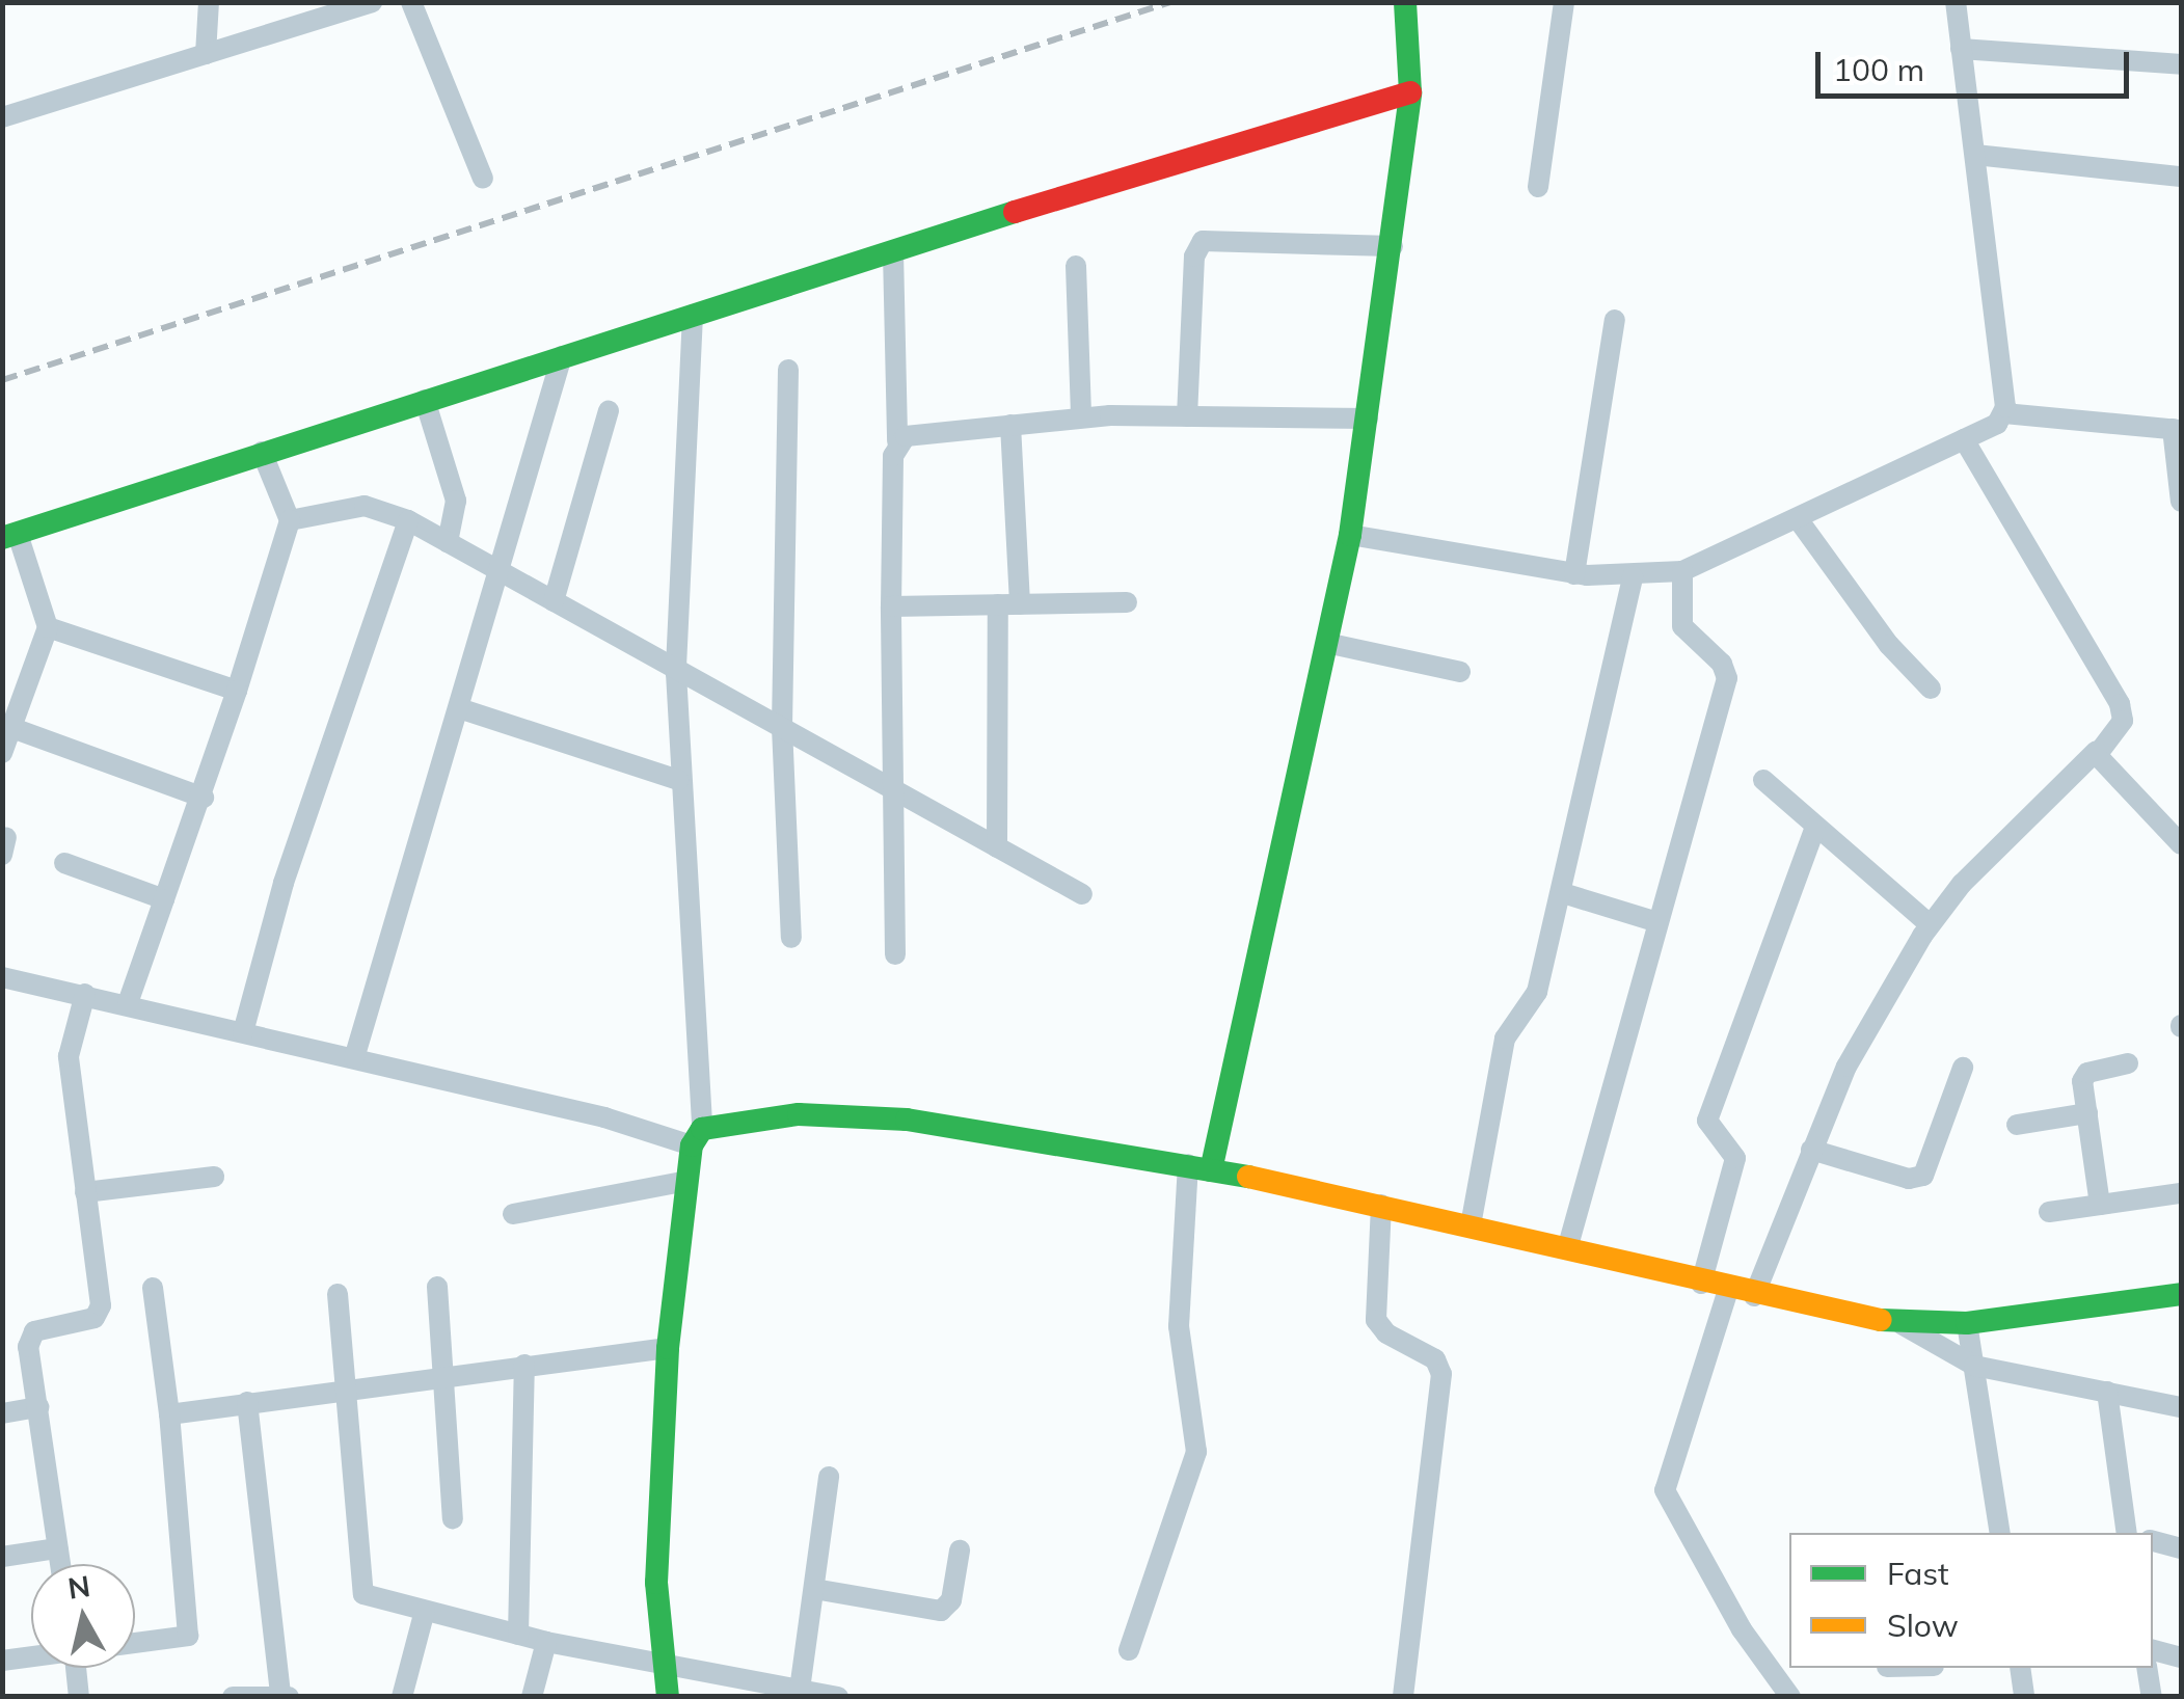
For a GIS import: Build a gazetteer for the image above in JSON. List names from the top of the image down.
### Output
{
  "legend": ["Fast", "Slow"],
  "scale_bar": "100 m",
  "north": "top"
}
